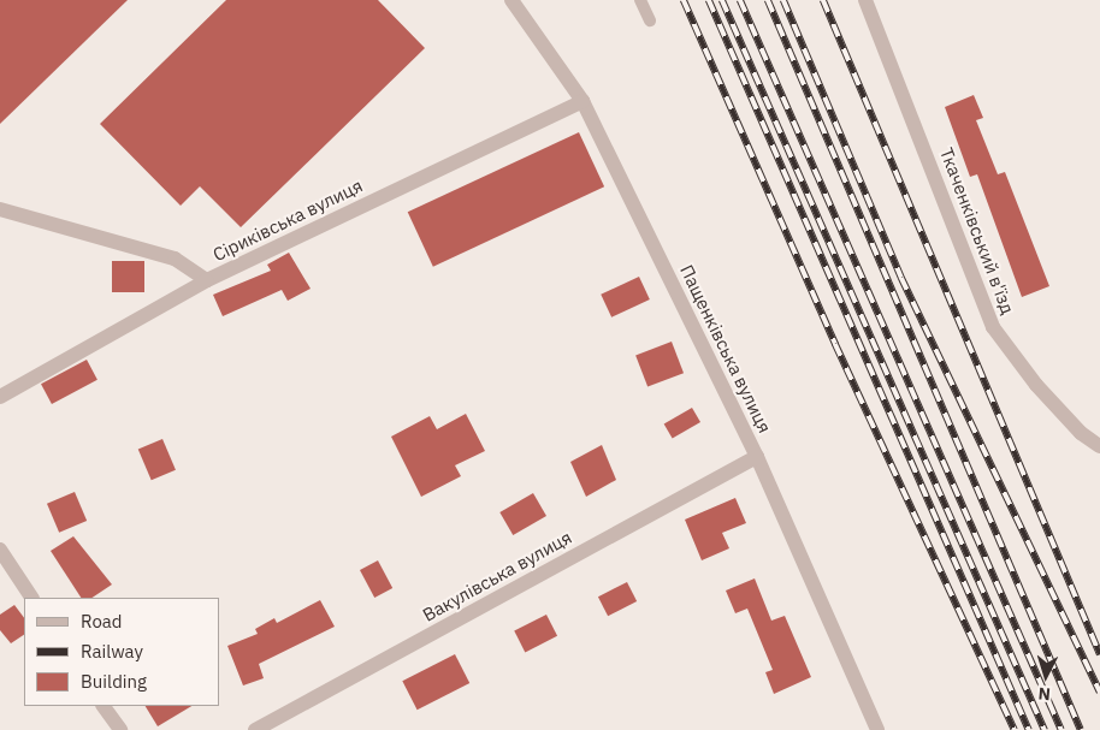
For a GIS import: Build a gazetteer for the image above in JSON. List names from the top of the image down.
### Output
{
  "streets": {
    "street": [
      "Сіриківська вулиця",
      "Ткаченківський в'їзд",
      "Пащенківська вулиця",
      "Вакулівська вулиця"
    ]
  },
  "crossings": [
    ["Сіриківська вулиця", "Пащенківська вулиця"],
    ["Пащенківська вулиця", "Вакулівська вулиця"]
  ],
  "legend": ["Road", "Railway", "Building"],
  "north": "bottom"
}
